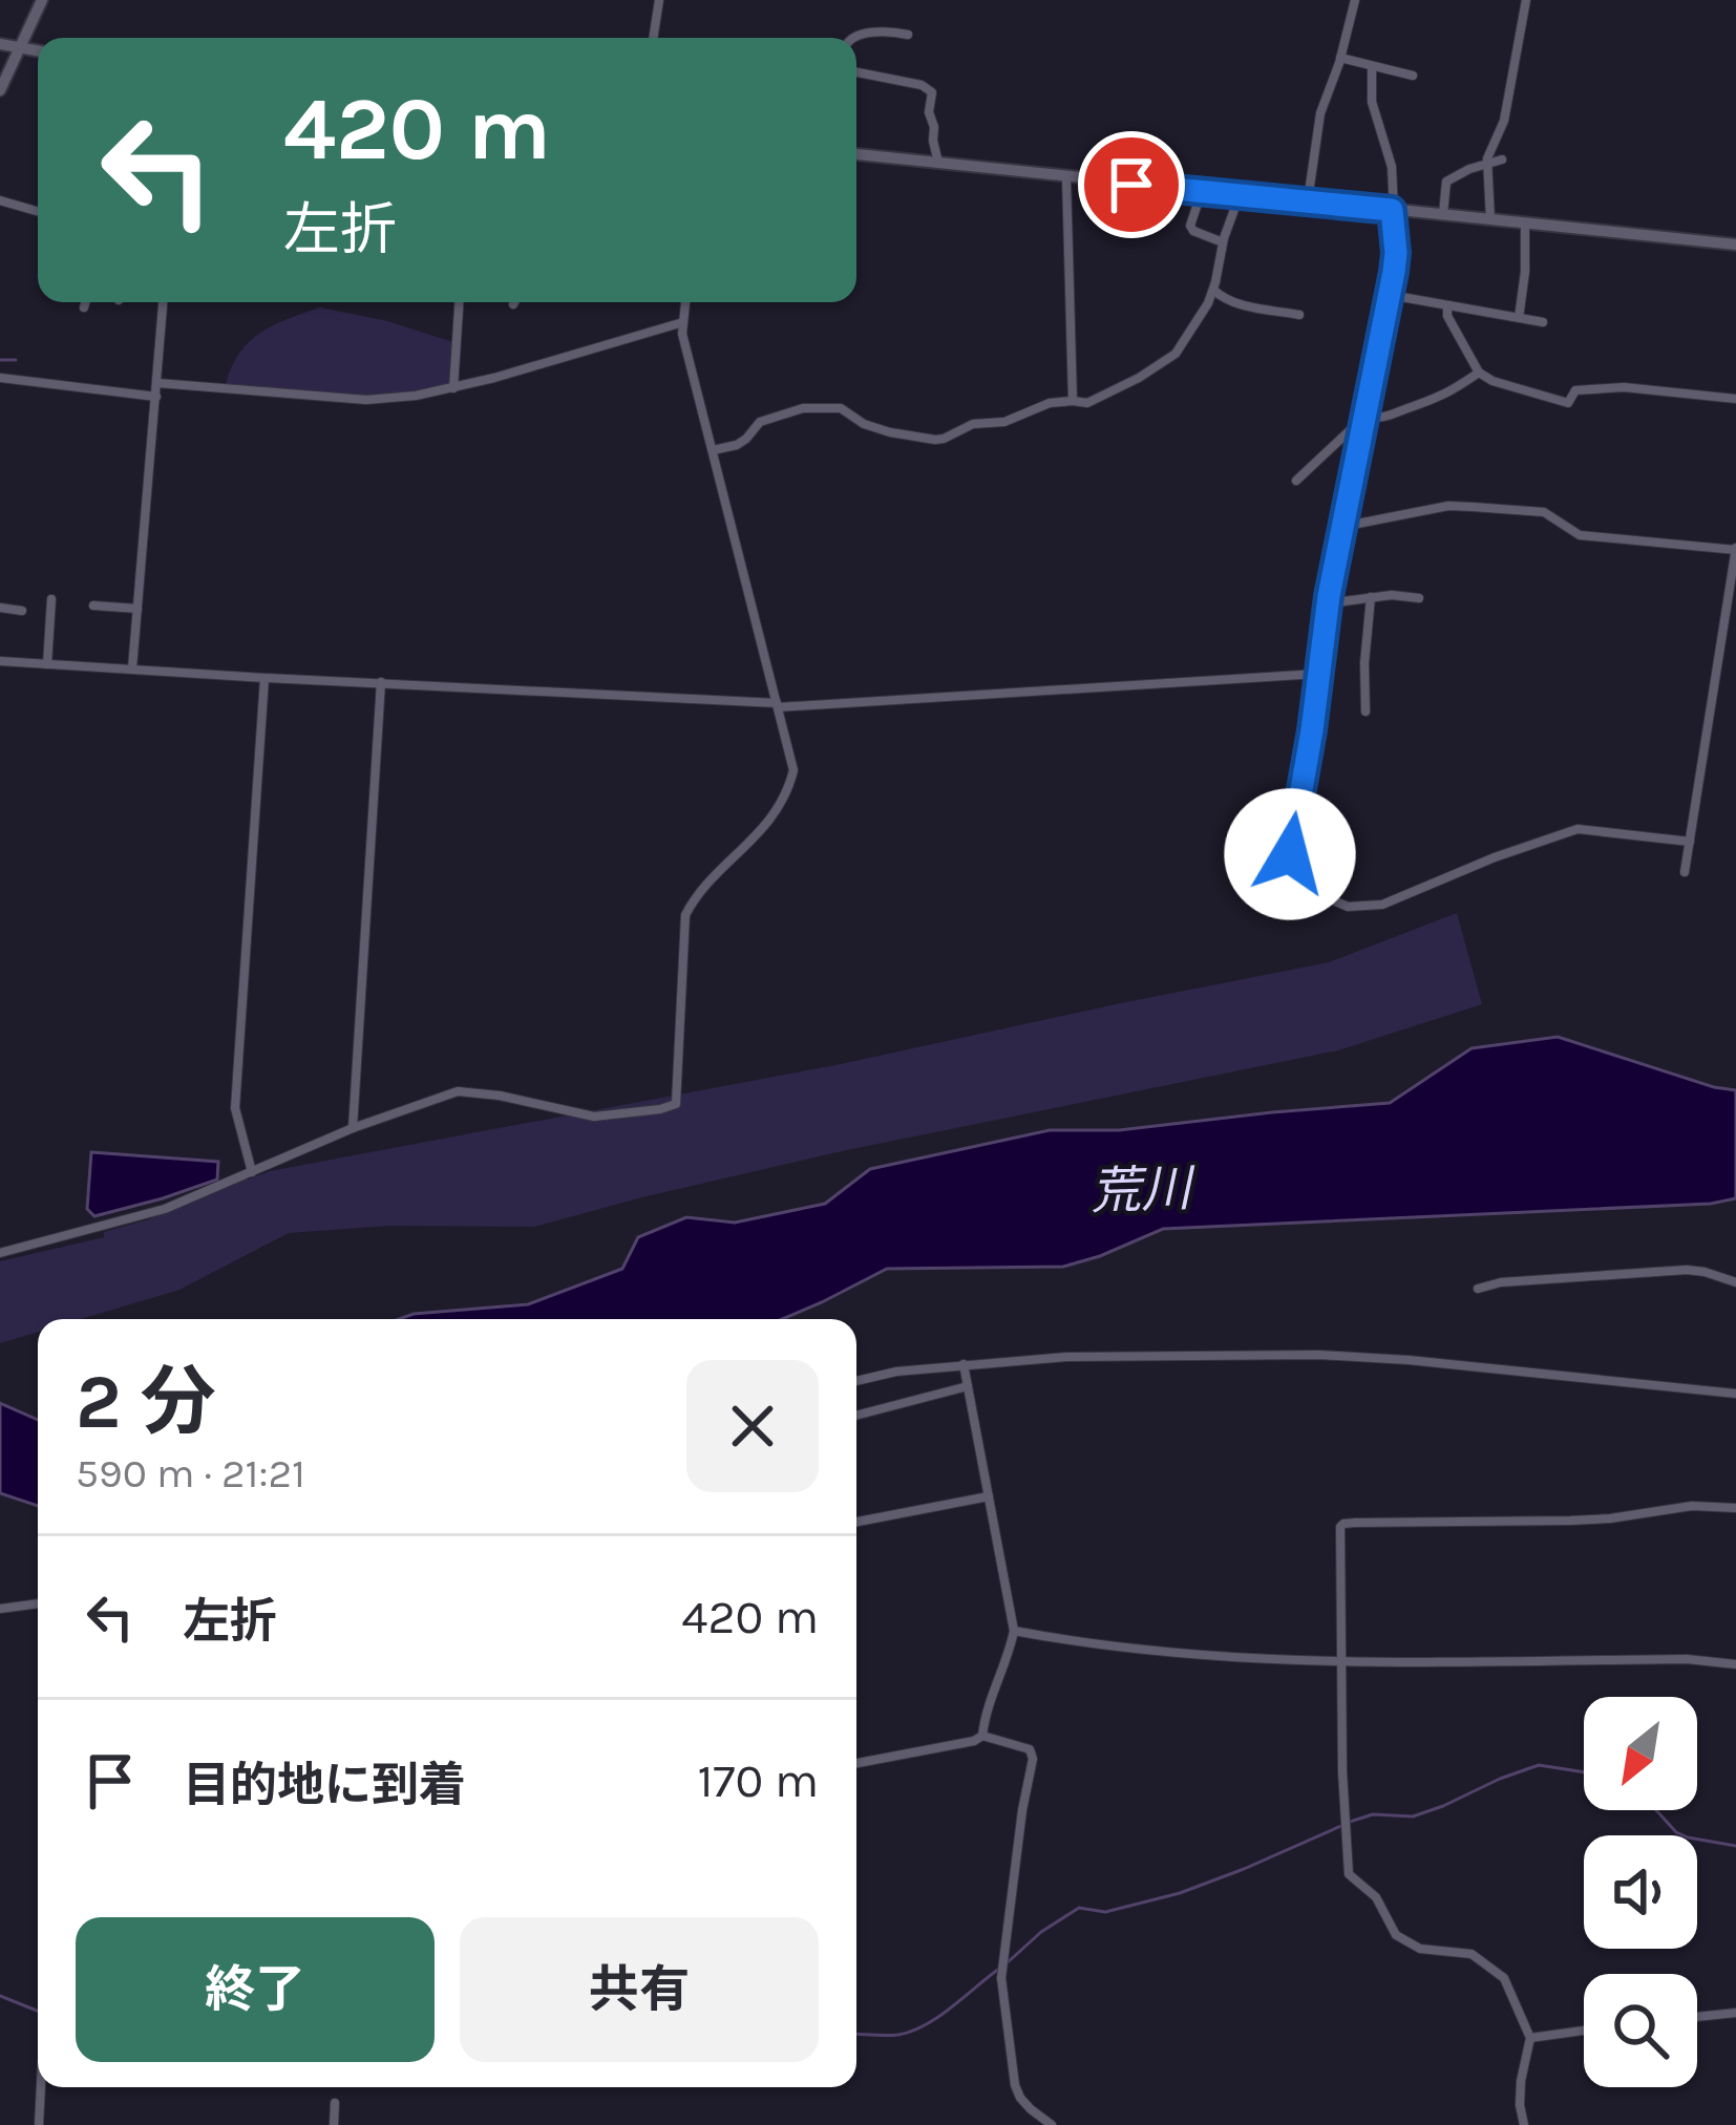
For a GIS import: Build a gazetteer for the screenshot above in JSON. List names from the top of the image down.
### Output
{
  "water": ["荒川"],
  "north": "bottom left",
  "page": {
    "turn": ["420 m", "左折"],
    "heading": ["2 分", "590 m · 21:21"],
    "list": [
      {
        "name": "左折",
        "value": "420 m"
      },
      {
        "name": "目的地に到着",
        "value": "170 m"
      }
    ],
    "buttons": ["終了", "共有"]
  }
}
